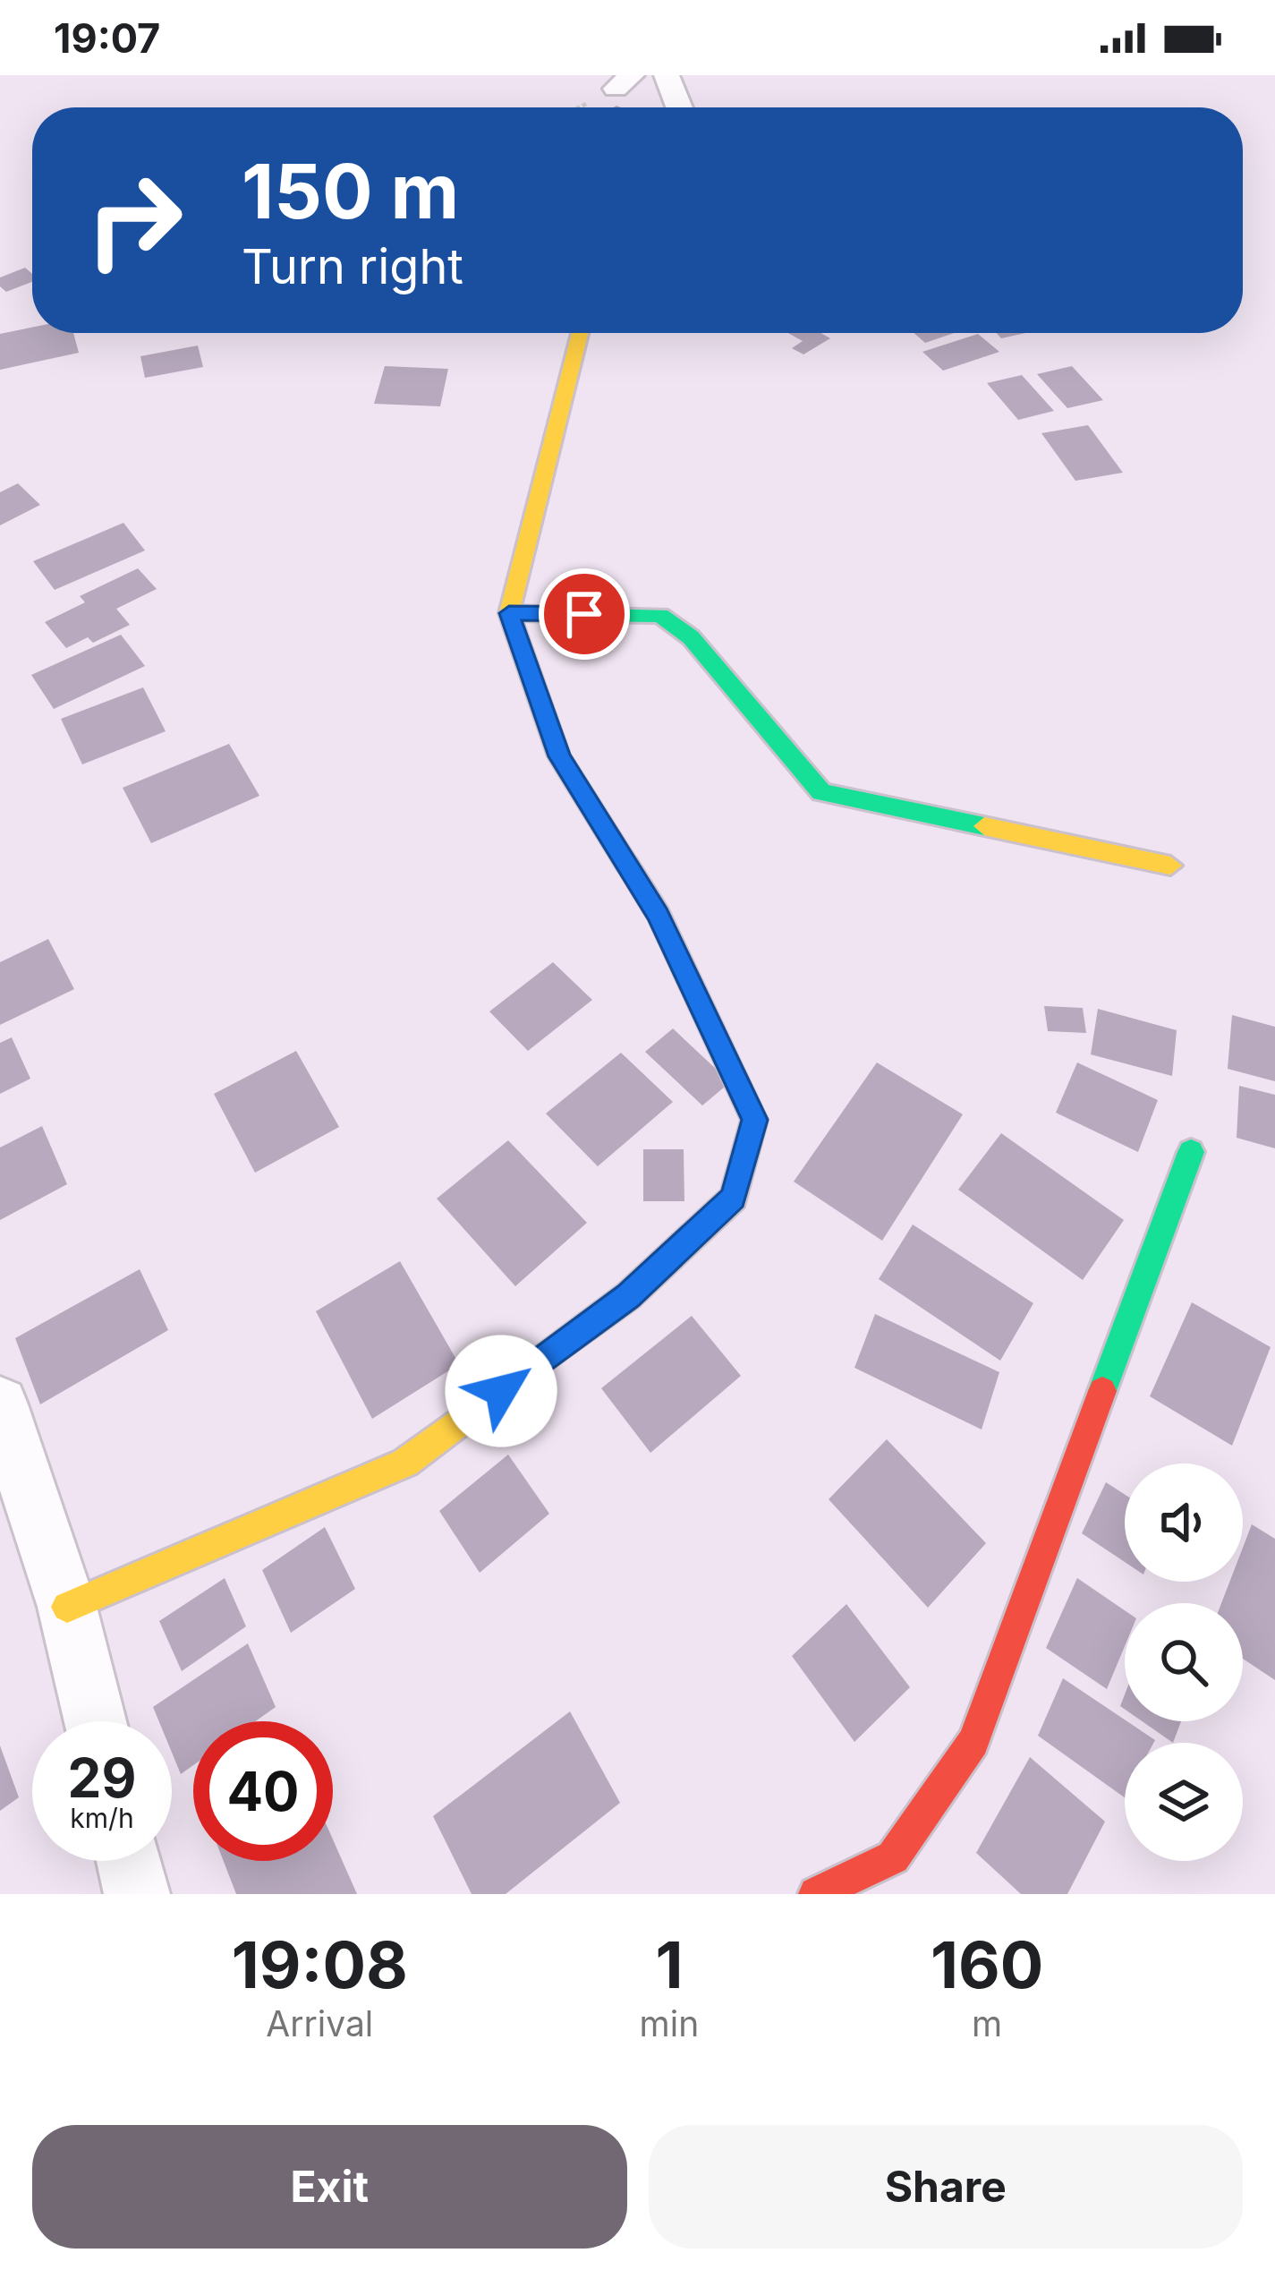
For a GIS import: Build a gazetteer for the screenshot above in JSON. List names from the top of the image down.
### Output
{
  "page": {
    "status": "19:07",
    "turn": ["150 m", "Turn right"],
    "speed": "29 km/h",
    "limit": "40",
    "eta": [
      "19:08",
      "Arrival",
      "1",
      "min",
      "160",
      "m"
    ],
    "buttons": ["Exit", "Share"]
  }
}
